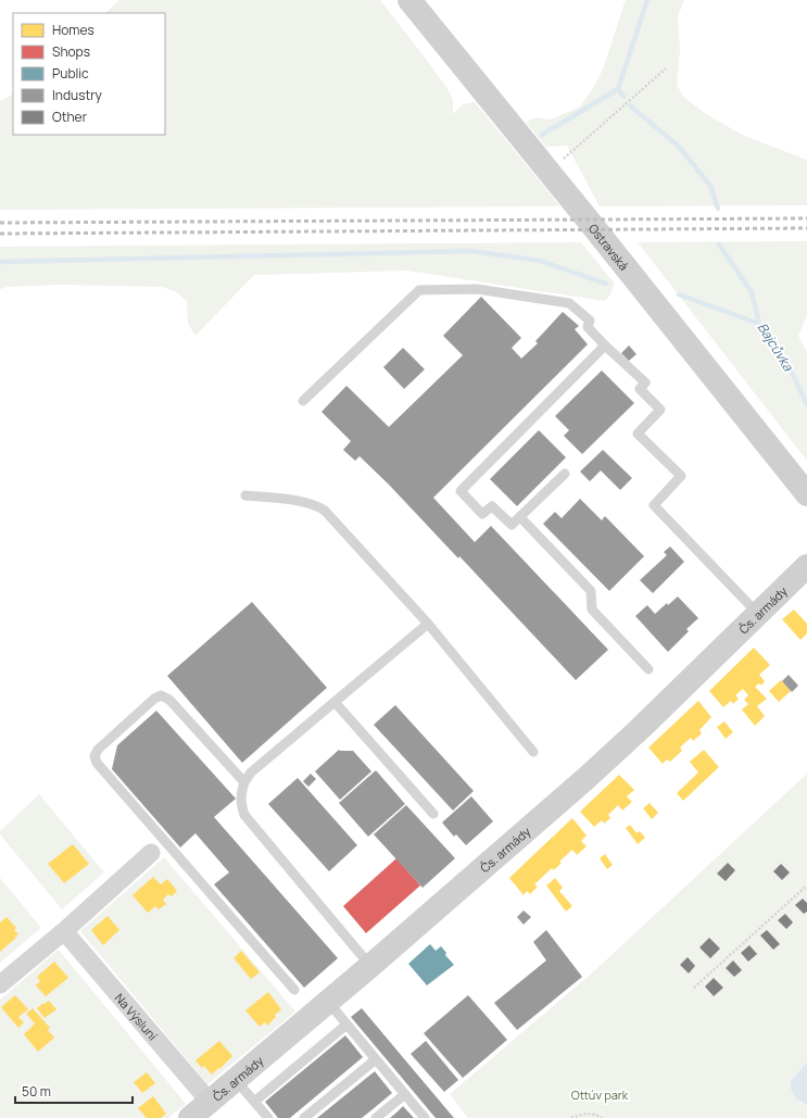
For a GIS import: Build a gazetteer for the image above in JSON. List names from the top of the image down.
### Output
{
  "streets": {
    "main road": ["Ostravská", "Čs. armády"],
    "street": ["Na Výsluní"]
  },
  "crossings": [
    ["Čs. armády", "Na Výsluní"]
  ],
  "water": ["Bajcůvka"],
  "parks": ["Ottúv park"],
  "legend": [
    "Homes",
    "Shops",
    "Public",
    "Industry",
    "Other"
  ],
  "scale_bar": "50 m"
}
